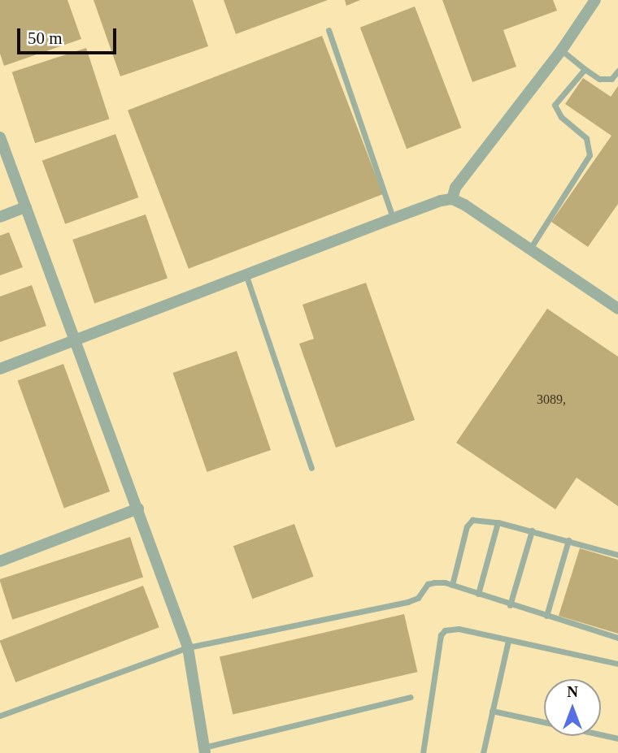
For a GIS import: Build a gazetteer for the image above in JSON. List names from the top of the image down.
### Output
{
  "house_numbers": ["3089,"],
  "scale_bar": "50 m",
  "north": "top"
}
